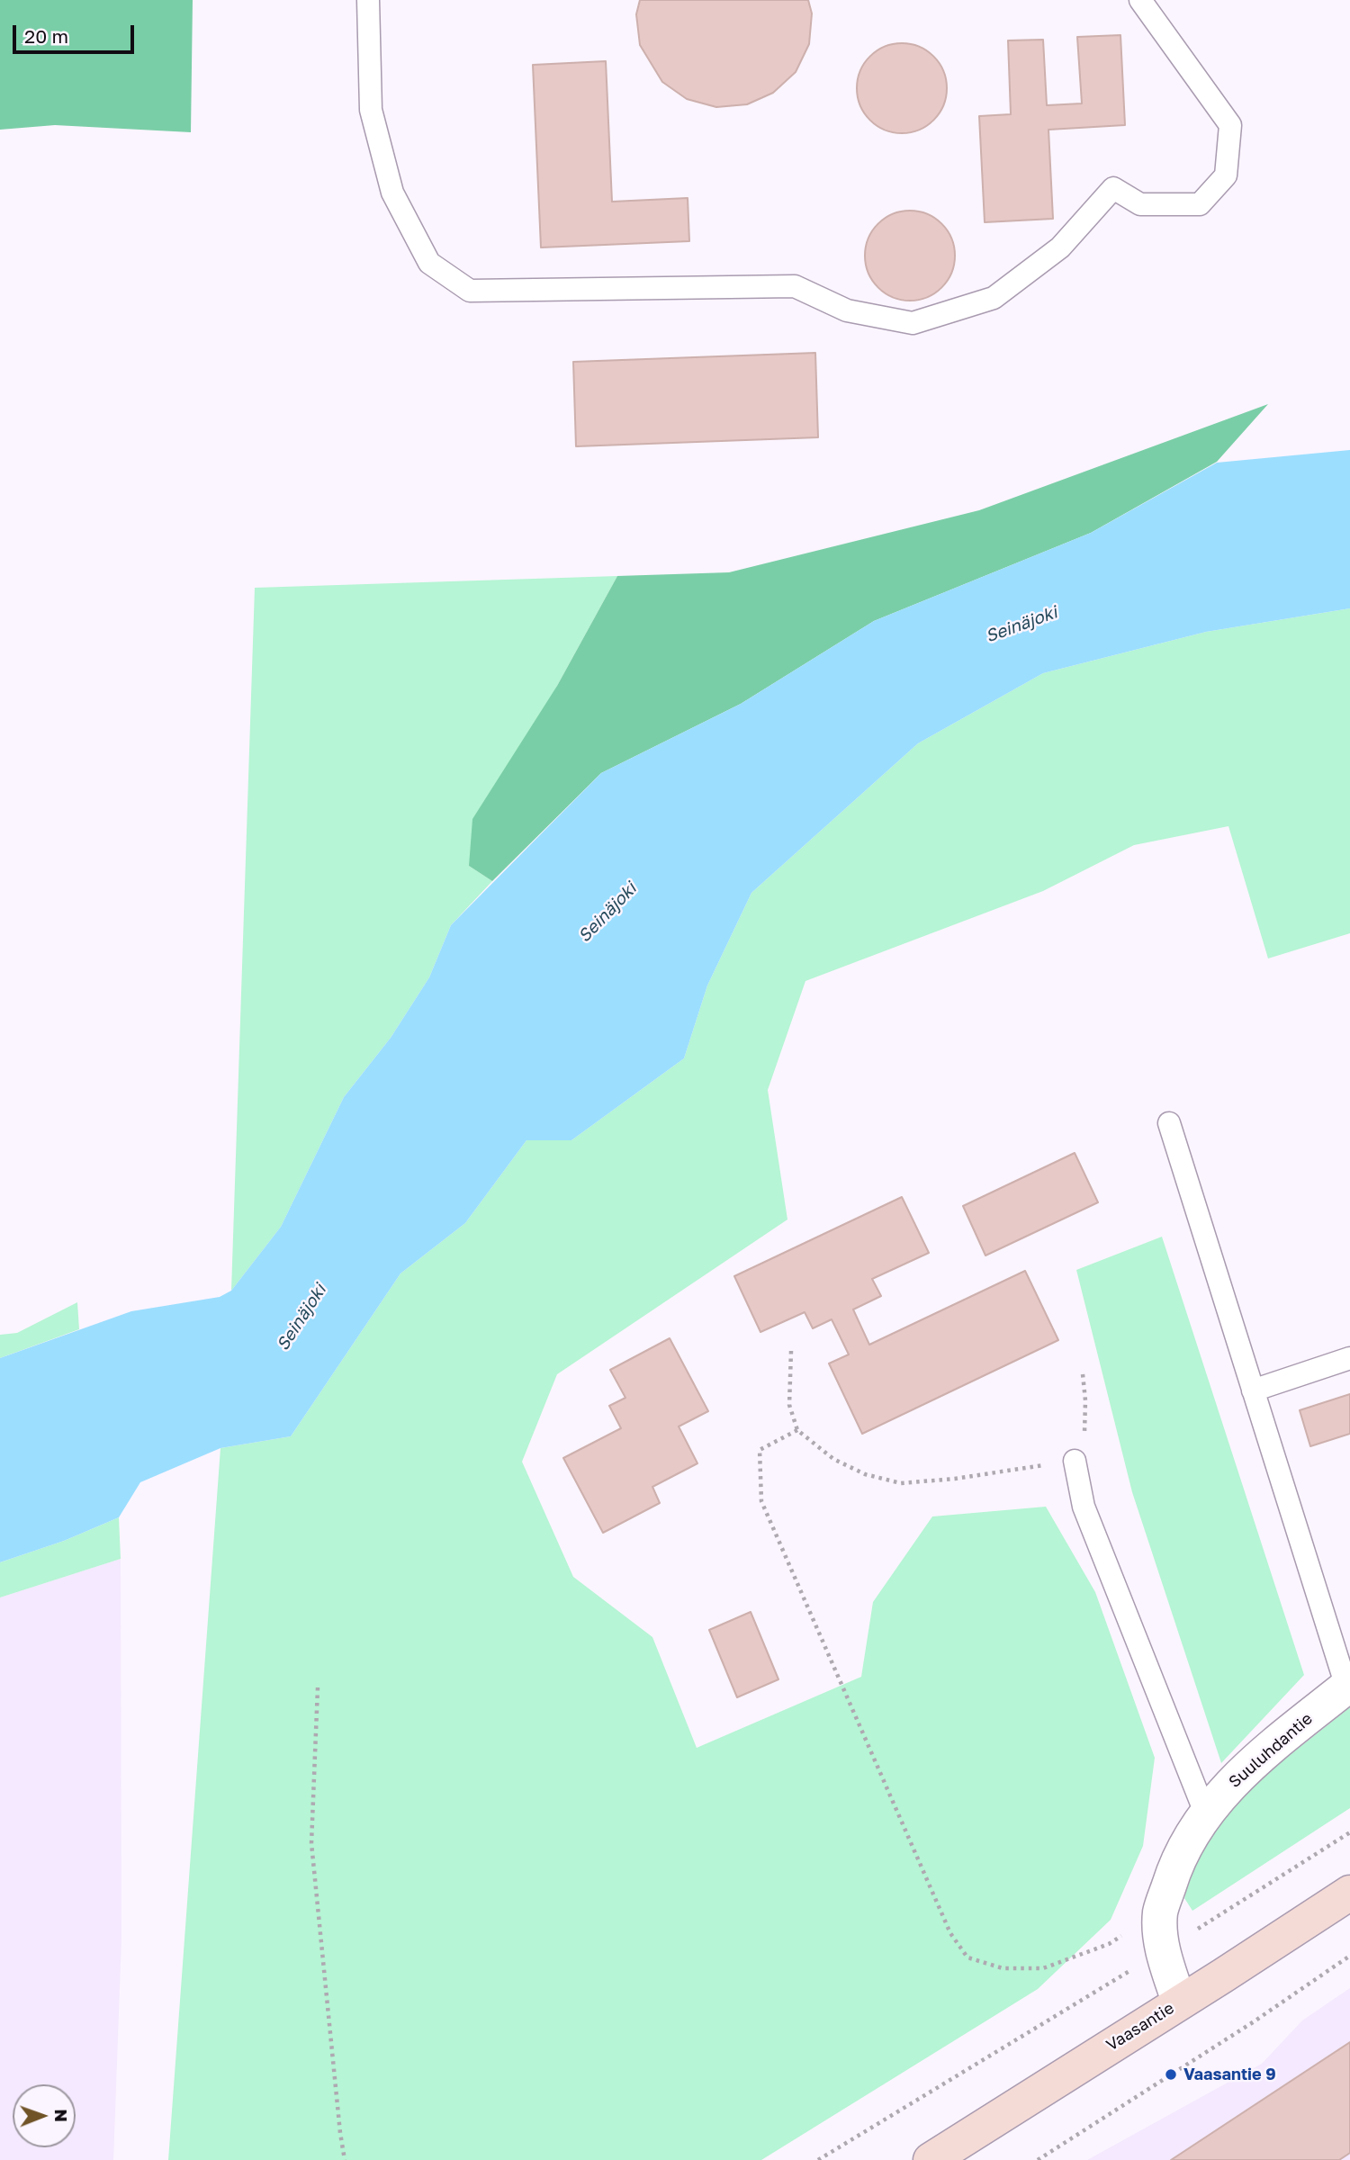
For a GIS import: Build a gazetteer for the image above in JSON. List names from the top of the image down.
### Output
{
  "streets": {
    "main road": ["Vaasantie"],
    "street": ["Suuluhdantie"]
  },
  "crossings": [
    ["Suuluhdantie", "Vaasantie"]
  ],
  "water": ["Seinäjoki"],
  "places": ["Vaasantie 9"],
  "scale_bar": "20 m",
  "north": "right"
}
